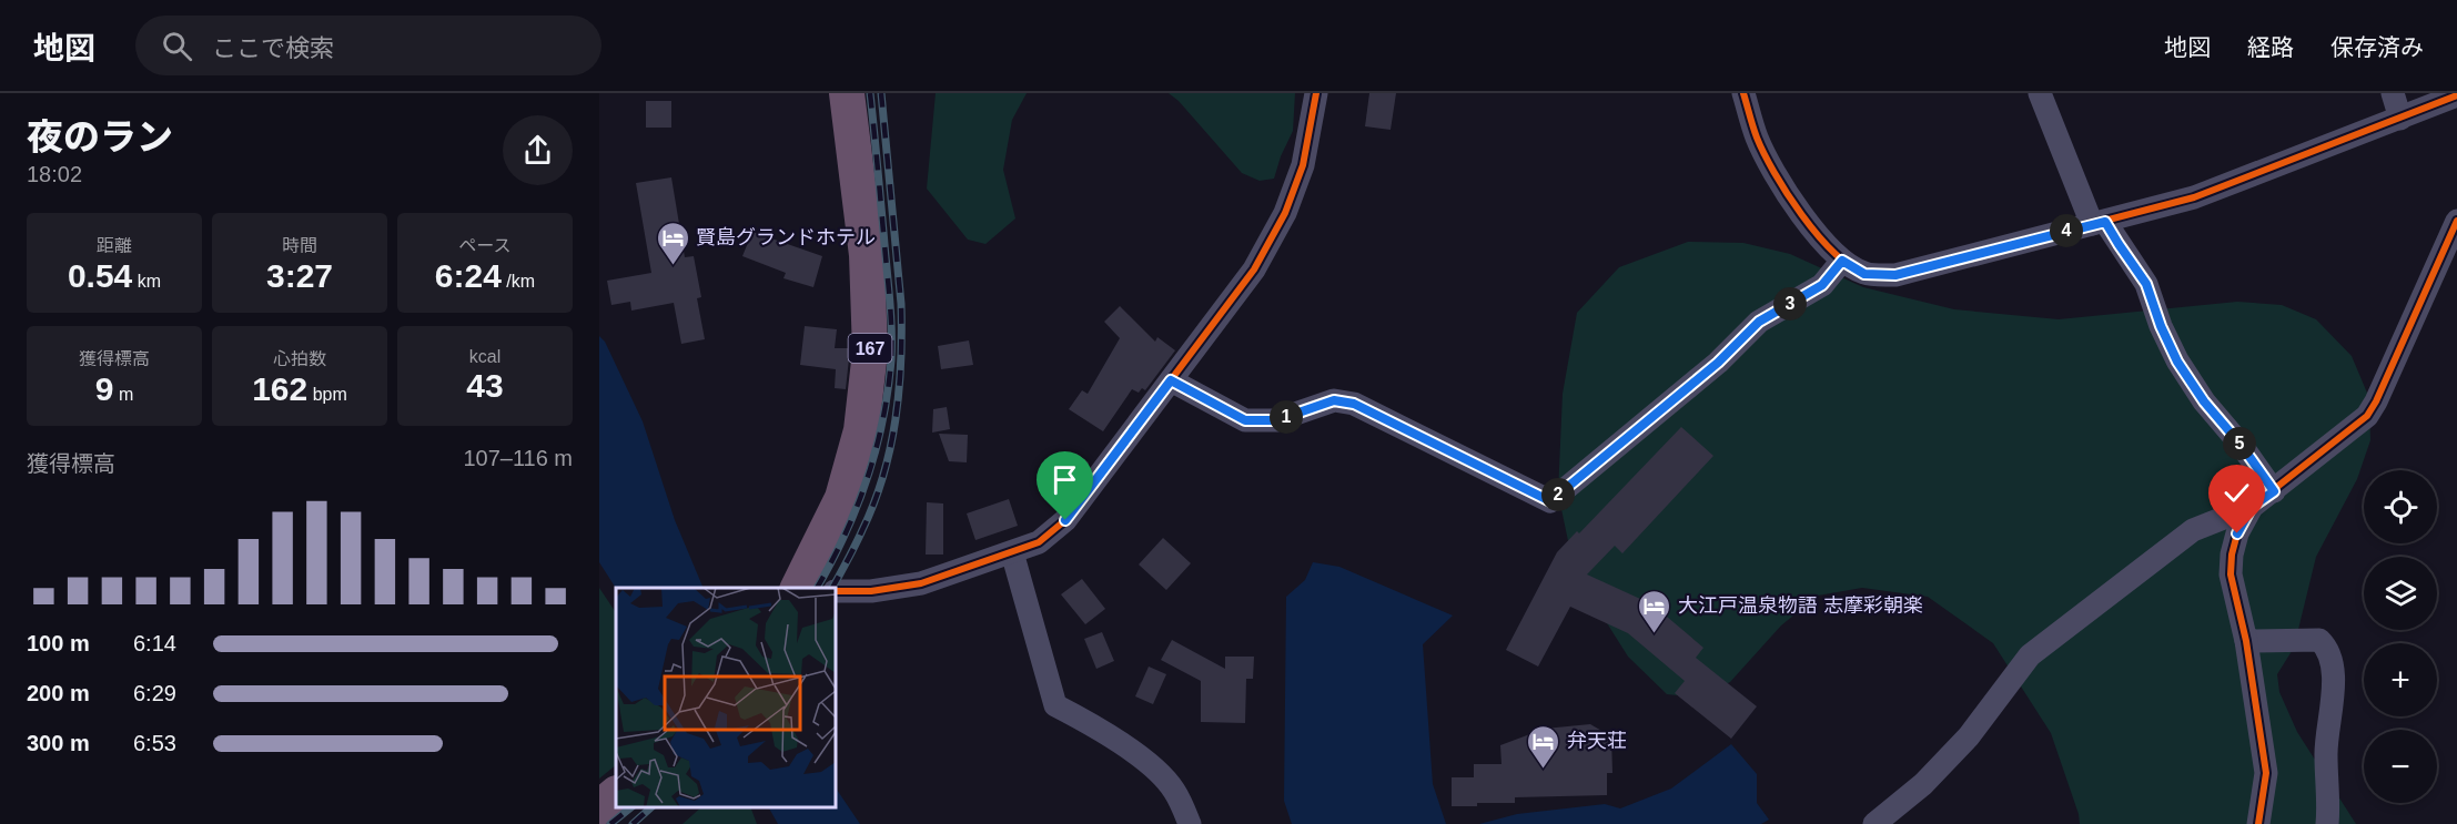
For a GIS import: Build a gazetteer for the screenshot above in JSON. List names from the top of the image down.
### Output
{
  "streets": {
    "highway": ["167"]
  },
  "places": {
    "hotel": ["賢島グランドホテル", "大江戸温泉物語 志摩彩朝楽", "弁天荘"]
  },
  "page": {
    "header": "地図",
    "search": "ここで検索",
    "nav": ["地図", "経路", "保存済み"],
    "heading": ["夜のラン", "18:02"],
    "stats": [
      ["距離", "0.54 km"],
      ["時間", "3:27"],
      ["ペース", "6:24 /km"],
      ["獲得標高", "9 m"],
      ["心拍数", "162 bpm"],
      ["kcal", "43"]
    ],
    "pins": [
      "4",
      "3",
      "1",
      "5",
      "2"
    ],
    "chart": ["獲得標高", "107–116 m"],
    "map_buttons": ["+", "−"],
    "list": [
      {
        "name": "100 m",
        "note": "6:14"
      },
      {
        "name": "200 m",
        "note": "6:29"
      },
      {
        "name": "300 m",
        "note": "6:53"
      }
    ]
  }
}
